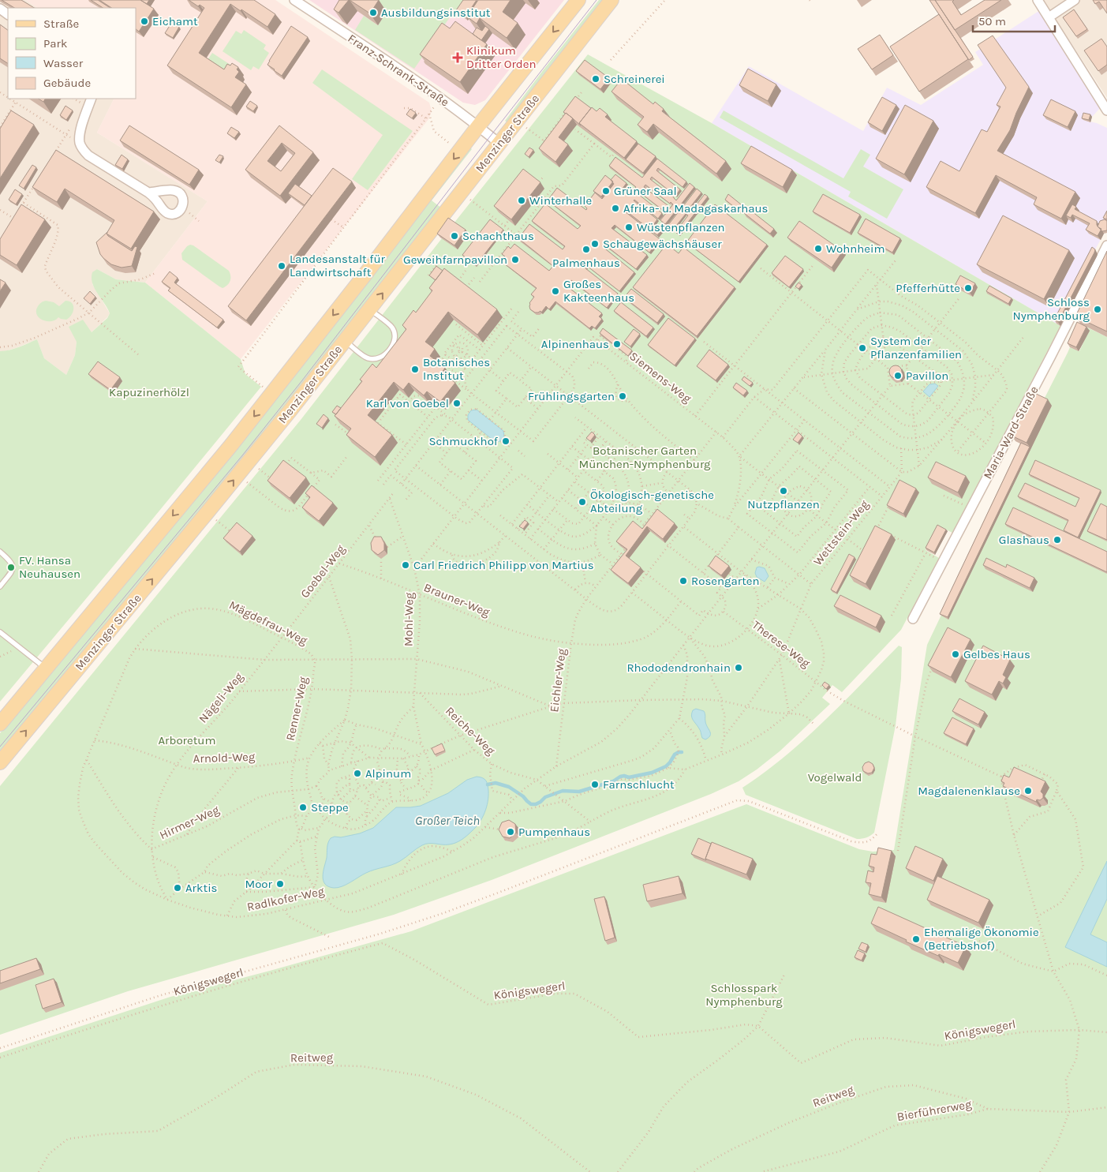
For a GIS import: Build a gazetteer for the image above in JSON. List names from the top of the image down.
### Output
{
  "streets": {
    "main road": ["Menzinger Straße"],
    "street": ["Franz-Schrank-Straße", "Maria-Ward-Straße"],
    "path": [
      "Siemens-Weg",
      "Wettstein-Weg",
      "Goebel-Weg",
      "Brauner-Weg",
      "Mohl-Weg",
      "Mägdefrau-Weg",
      "Therese-Weg",
      "Eichler-Weg",
      "Nägeli-Weg",
      "Renner-Weg",
      "Reiche-Weg",
      "Arnold-Weg",
      "Hirmer-Weg",
      "Radlkofer-Weg",
      "Königswegerl",
      "Reitweg",
      "Bierführerweg"
    ]
  },
  "crossings": [
    ["Franz-Schrank-Straße", "Menzinger Straße"],
    ["Siemens-Weg", "Wettstein-Weg"],
    ["Siemens-Weg", "Radlkofer-Weg"],
    ["Wettstein-Weg", "Therese-Weg"],
    ["Goebel-Weg", "Brauner-Weg"],
    ["Goebel-Weg", "Mohl-Weg"],
    ["Goebel-Weg", "Mägdefrau-Weg"],
    ["Goebel-Weg", "Nägeli-Weg"],
    ["Brauner-Weg", "Mohl-Weg"],
    ["Brauner-Weg", "Eichler-Weg"],
    ["Mägdefrau-Weg", "Renner-Weg"],
    ["Mägdefrau-Weg", "Arnold-Weg"],
    ["Mägdefrau-Weg", "Radlkofer-Weg"],
    ["Eichler-Weg", "Radlkofer-Weg"],
    ["Nägeli-Weg", "Arnold-Weg"],
    ["Nägeli-Weg", "Hirmer-Weg"],
    ["Nägeli-Weg", "Radlkofer-Weg"],
    ["Renner-Weg", "Arnold-Weg"],
    ["Renner-Weg", "Hirmer-Weg"],
    ["Reiche-Weg", "Radlkofer-Weg"],
    ["Arnold-Weg", "Radlkofer-Weg"],
    ["Hirmer-Weg", "Radlkofer-Weg"],
    ["Reitweg", "Bierführerweg"]
  ],
  "water": ["Großer Teich"],
  "parks": [
    "Kapuzinerhölzl",
    "Botanischer Garten München-Nymphenburg",
    "Arboretum",
    "Vogelwald",
    "Schlosspark Nymphenburg"
  ],
  "places": {
    "other": [
      "Ausbildungsinstitut",
      "Eichamt",
      "Schreinerei",
      "Grüner Saal",
      "Winterhalle",
      "Afrika- u. Madagaskarhaus",
      "Wüstenpflanzen",
      "Schachthaus",
      "Schaugewächshäuser",
      "Wohnheim",
      "Palmenhaus",
      "Geweihfarnpavillon",
      "Landesanstalt für Landwirtschaft",
      "Pfefferhütte",
      "Großes Kakteenhaus",
      "Schloss Nymphenburg",
      "Alpinenhaus",
      "System der Pflanzenfamilien",
      "Botanisches Institut",
      "Pavillon",
      "Frühlingsgarten",
      "Karl von Goebel",
      "Schmuckhof",
      "Nutzpflanzen",
      "Ökologisch-genetische Abteilung",
      "Glashaus",
      "Carl Friedrich Philipp von Martius",
      "FV. Hansa Neuhausen",
      "Rosengarten",
      "Gelbes Haus",
      "Rhododendronhain",
      "Alpinum",
      "Farnschlucht",
      "Magdalenenklause",
      "Steppe",
      "Pumpenhaus",
      "Moor",
      "Arktis",
      "Ehemalige Ökonomie (Betriebshof)"
    ],
    "health": ["Klinikum Dritter Orden"]
  },
  "legend": [
    "Straße",
    "Park",
    "Wasser",
    "Gebäude"
  ],
  "scale_bar": "50 m"
}
